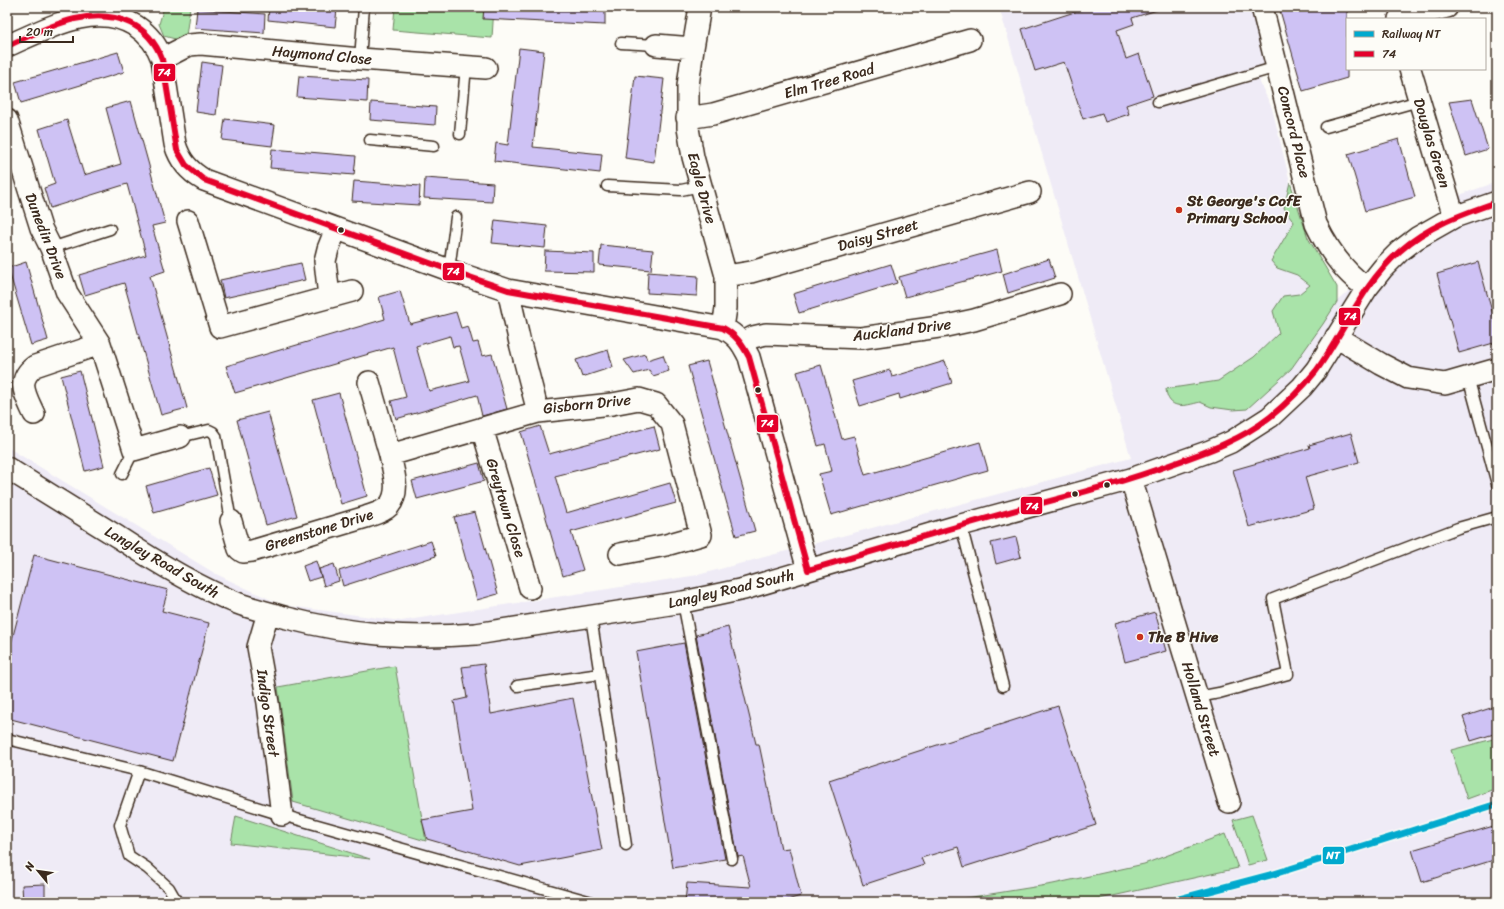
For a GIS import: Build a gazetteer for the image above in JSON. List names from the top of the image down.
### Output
{
  "streets": {
    "street": [
      "Haymond Close",
      "Elm Tree Road",
      "Concord Place",
      "Douglas Green",
      "Eagle Drive",
      "Daisy Street",
      "Dunedin Drive",
      "Auckland Drive",
      "Gisborn Drive",
      "Greytown Close",
      "Greenstone Drive",
      "Langley Road South",
      "Holland Street",
      "Indigo Street"
    ]
  },
  "crossings": [
    ["Elm Tree Road", "Eagle Drive"],
    ["Concord Place", "Langley Road South"],
    ["Douglas Green", "Langley Road South"],
    ["Eagle Drive", "Daisy Street"],
    ["Langley Road South", "Holland Street"],
    ["Langley Road South", "Indigo Street"]
  ],
  "places": ["St George's CofE Primary School", "The B Hive"],
  "lines": ["transit line 74", "rail line NT"],
  "legend": ["Railway NT", "74"],
  "scale_bar": "20 m",
  "north": "top left"
}
